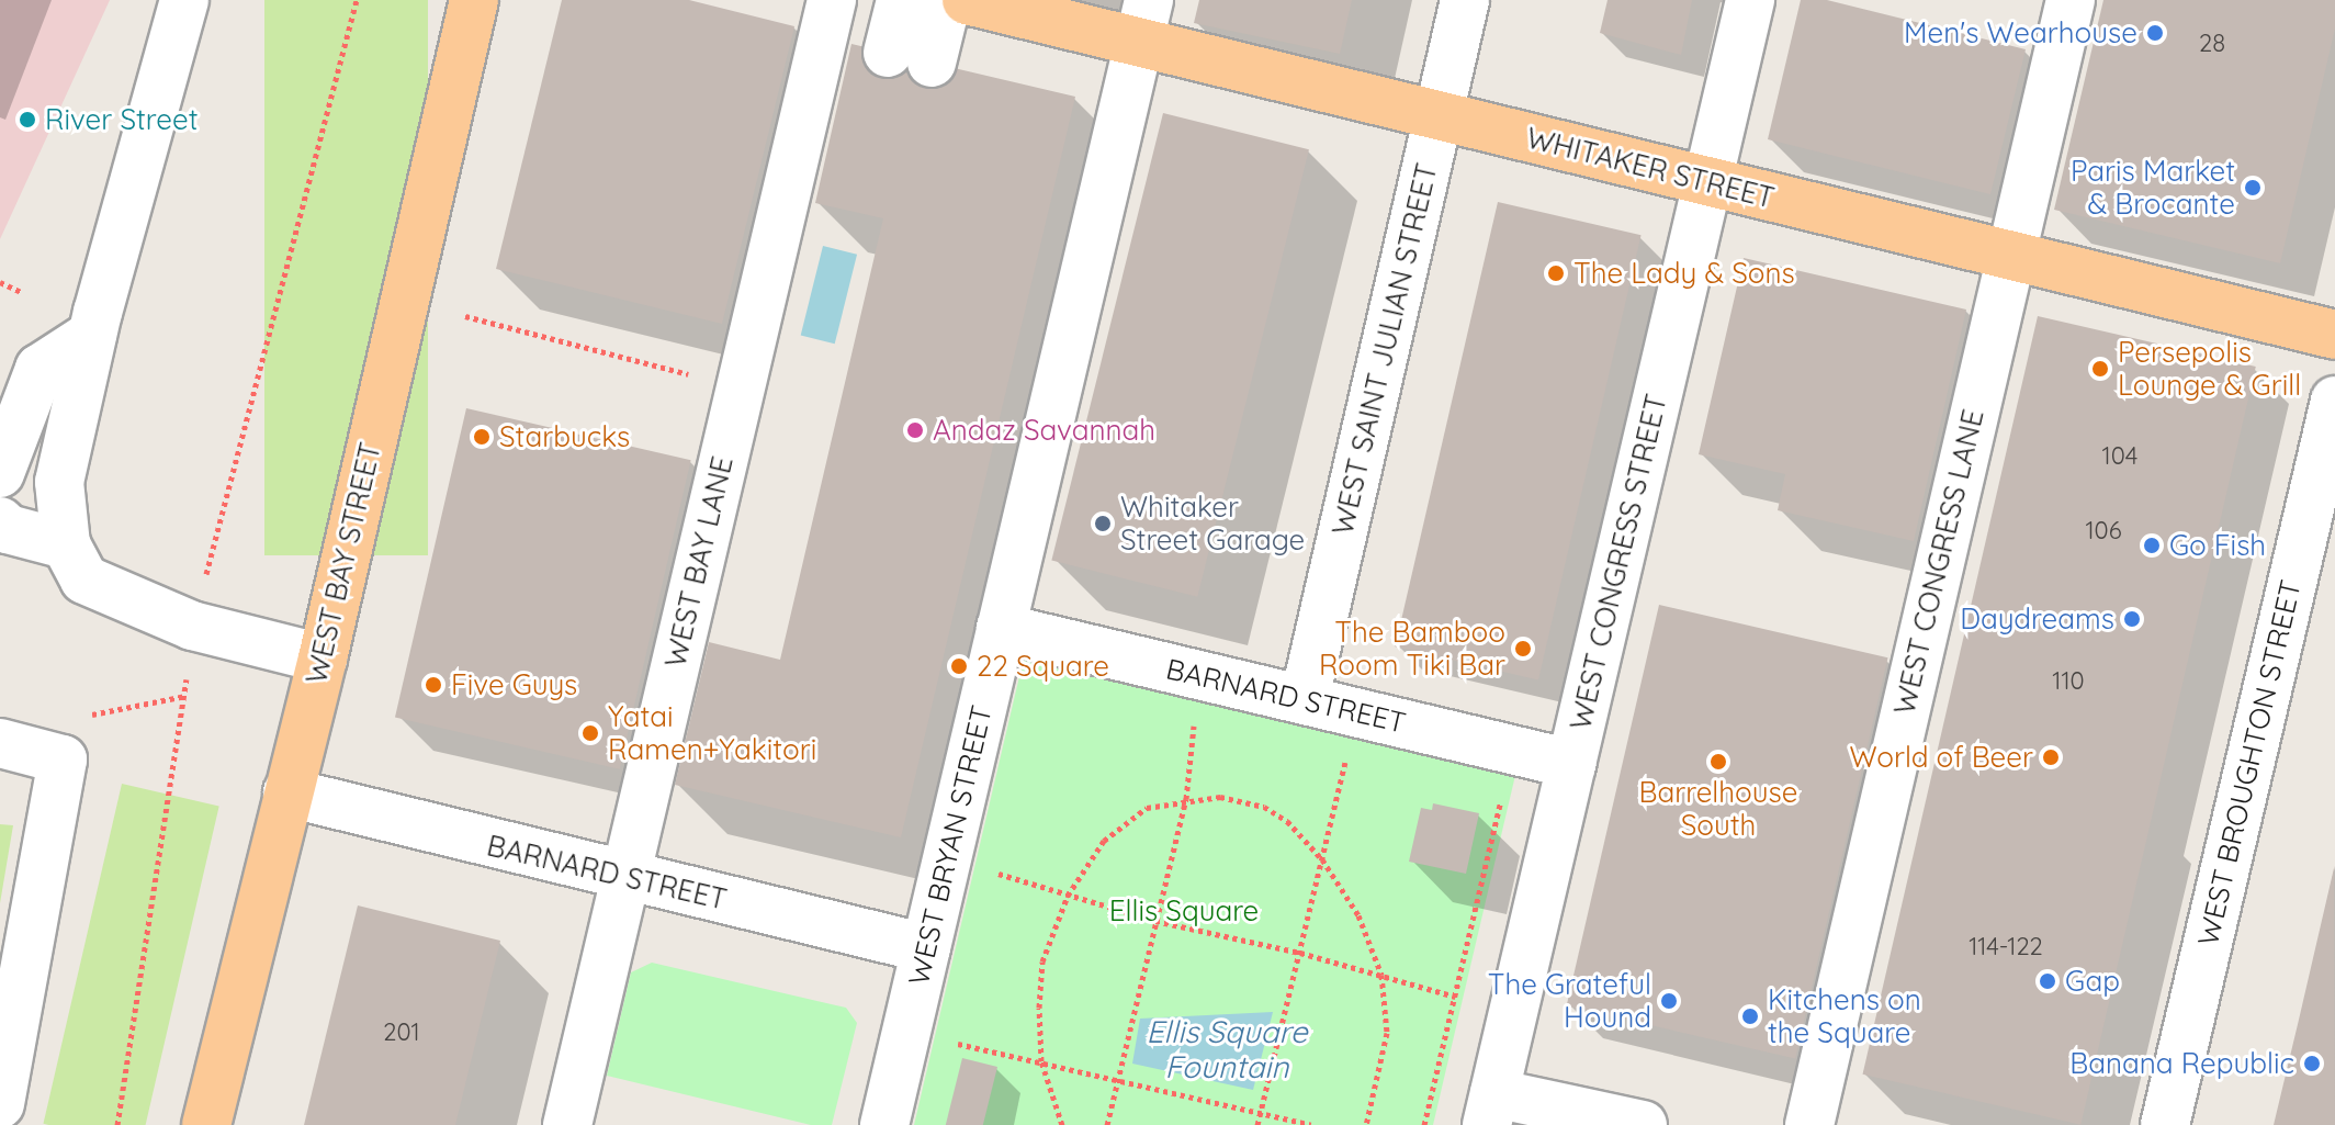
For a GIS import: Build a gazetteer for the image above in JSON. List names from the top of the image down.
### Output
{
  "streets": {
    "main road": ["WHITAKER STREET", "WEST BAY STREET"],
    "street": [
      "WEST SAINT JULIAN STREET",
      "WEST BAY LANE",
      "WEST CONGRESS STREET",
      "WEST CONGRESS LANE",
      "BARNARD STREET",
      "WEST BROUGHTON STREET",
      "WEST BRYAN STREET"
    ]
  },
  "crossings": [
    ["WHITAKER STREET", "WEST SAINT JULIAN STREET"],
    ["WHITAKER STREET", "WEST CONGRESS STREET"],
    ["WHITAKER STREET", "WEST CONGRESS LANE"],
    ["WHITAKER STREET", "WEST BRYAN STREET"],
    ["WEST SAINT JULIAN STREET", "BARNARD STREET"],
    ["WEST BAY LANE", "BARNARD STREET"],
    ["WEST CONGRESS STREET", "BARNARD STREET"],
    ["WEST BAY STREET", "BARNARD STREET"],
    ["BARNARD STREET", "WEST BRYAN STREET"]
  ],
  "water": ["Ellis Square Fountain"],
  "parks": ["Ellis Square"],
  "places": [
    "Men's Wearhouse",
    "River Street",
    "Paris Market & Brocante",
    "The Lady & Sons",
    "Persepolis Lounge & Grill",
    "Andaz Savannah",
    "Starbucks",
    "Whitaker Street Garage",
    "Go Fish",
    "Daydreams",
    "The Bamboo Room Tiki Bar",
    "22 Square",
    "Five Guys",
    "Yatai Ramen+Yakitori",
    "World of Beer",
    "Barrelhouse South",
    "Gap",
    "The Grateful Hound",
    "Kitchens on the Square",
    "Banana Republic"
  ],
  "house_numbers": [
    "28",
    "104",
    "106",
    "110",
    "114-122",
    "201"
  ]
}
